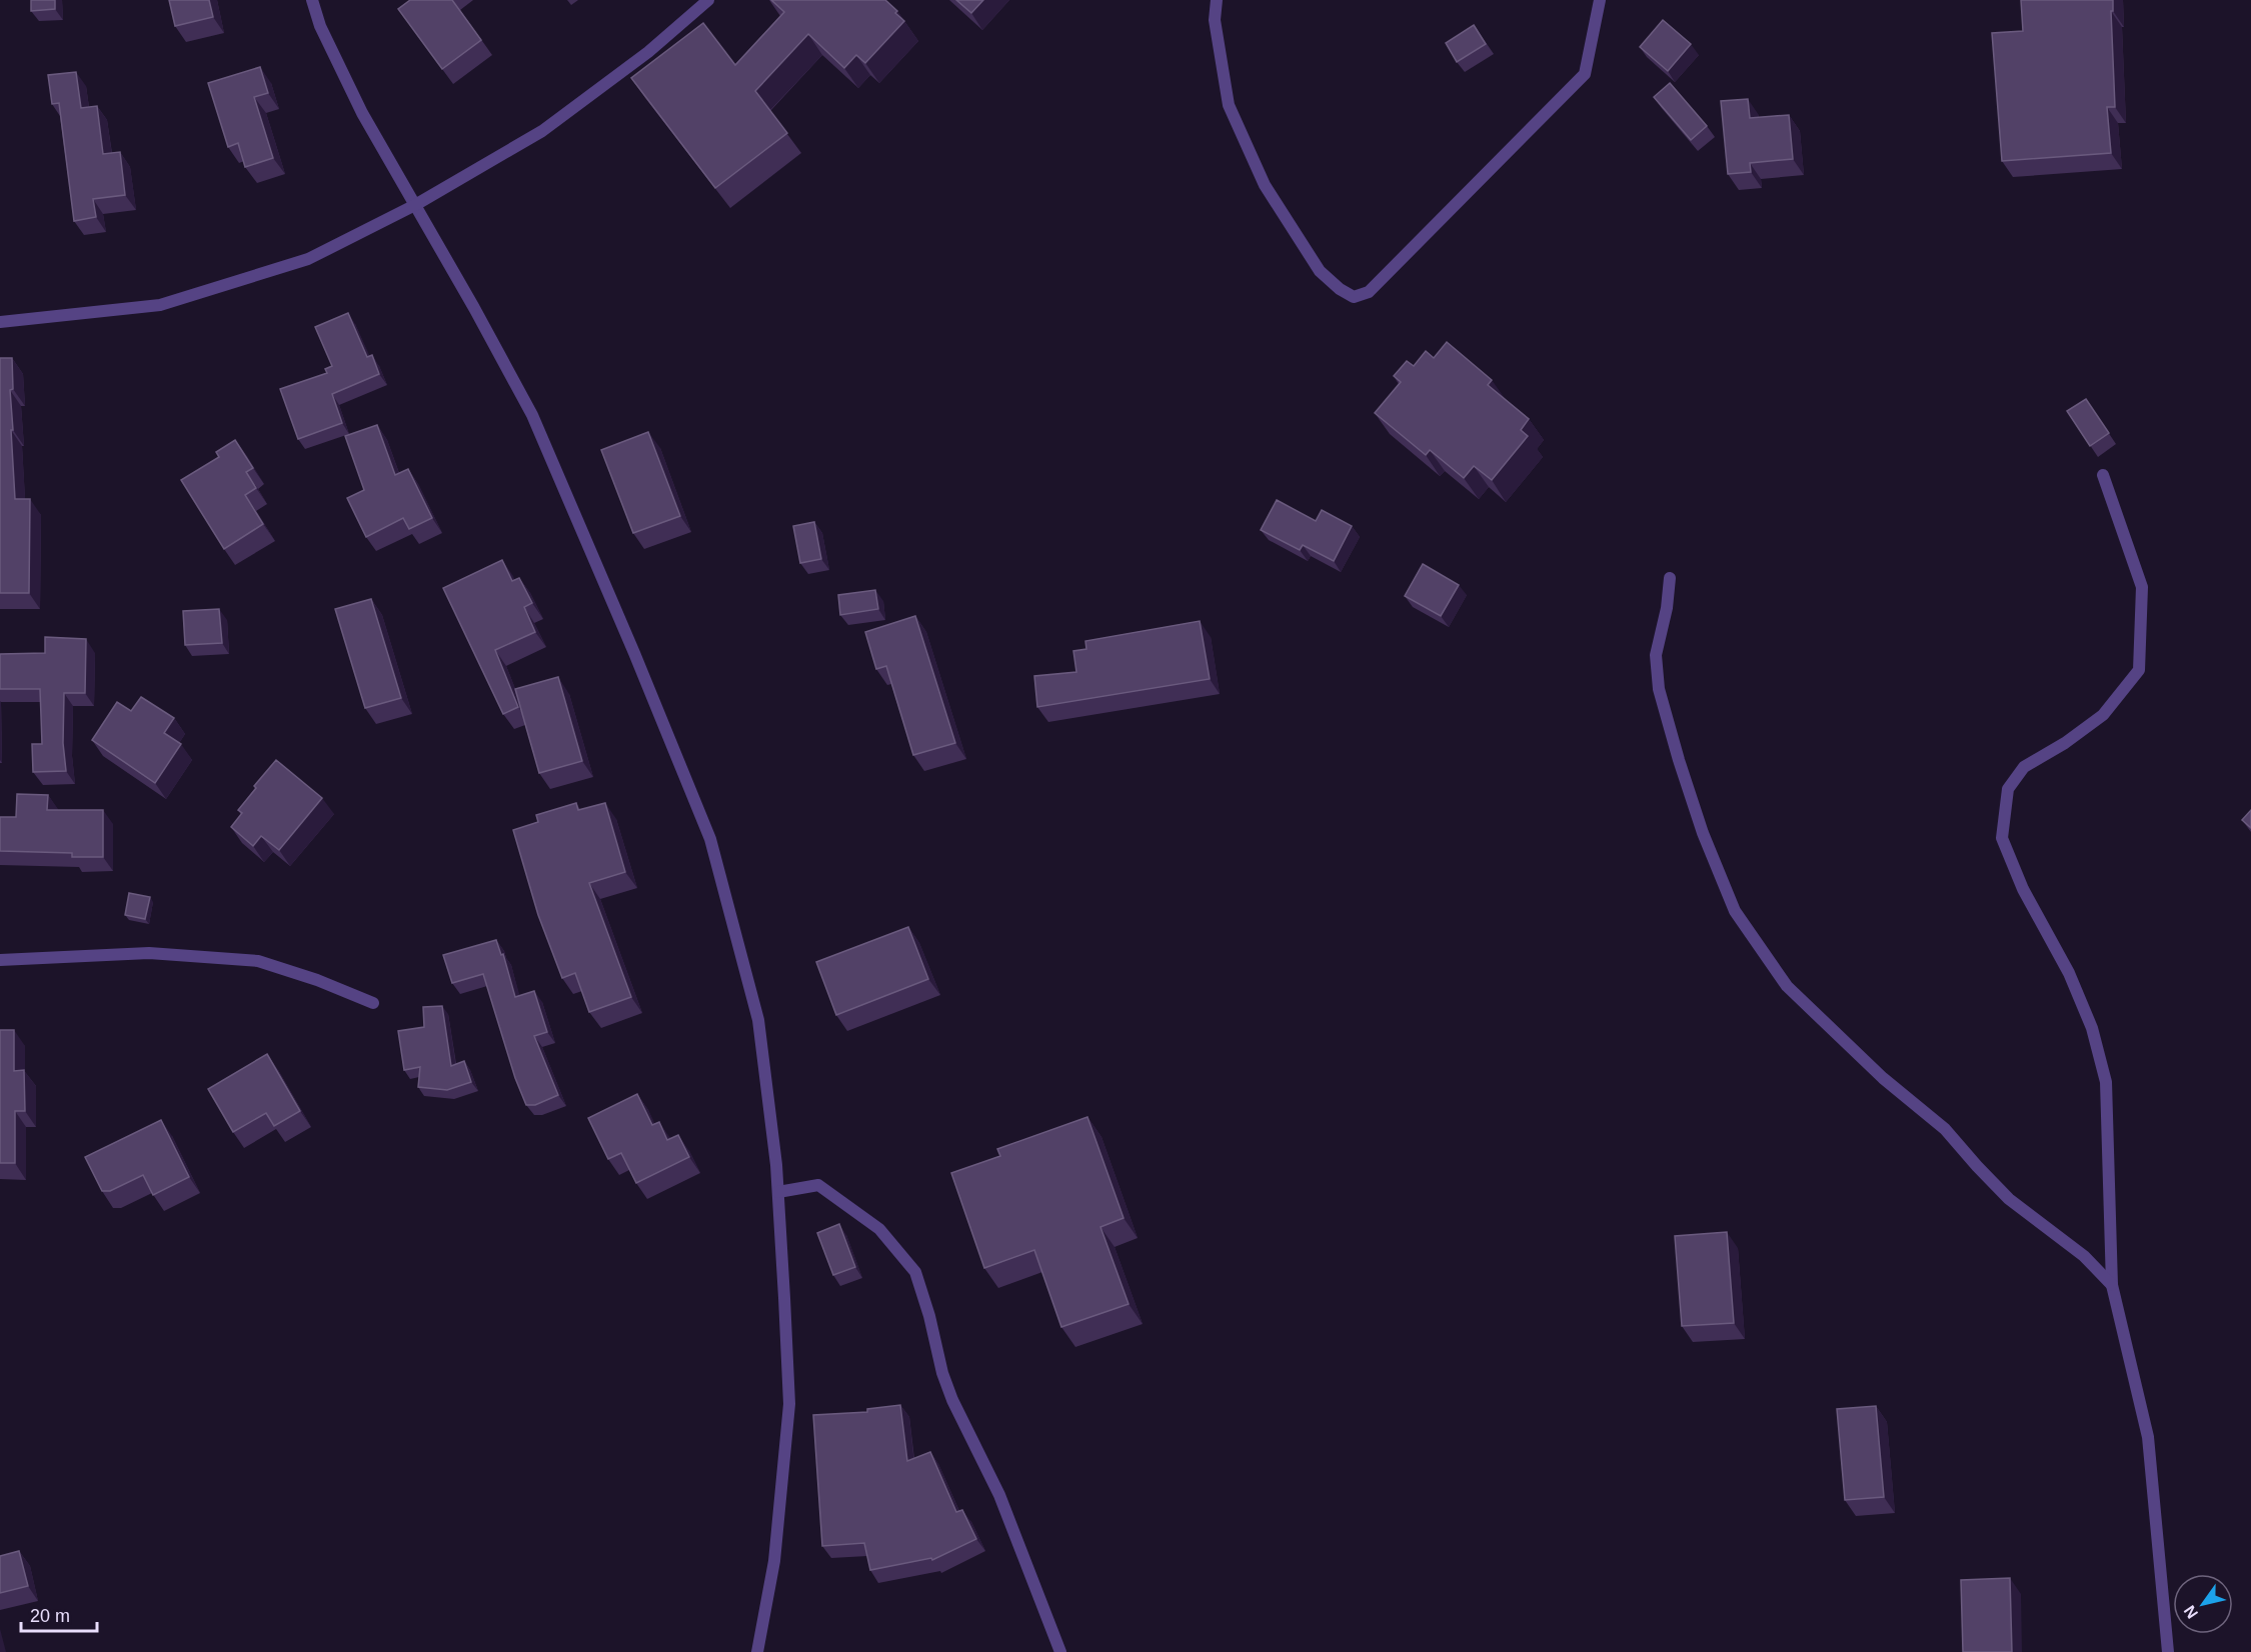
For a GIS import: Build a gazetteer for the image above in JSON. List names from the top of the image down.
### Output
{
  "scale_bar": "20 m",
  "north": "bottom left"
}
